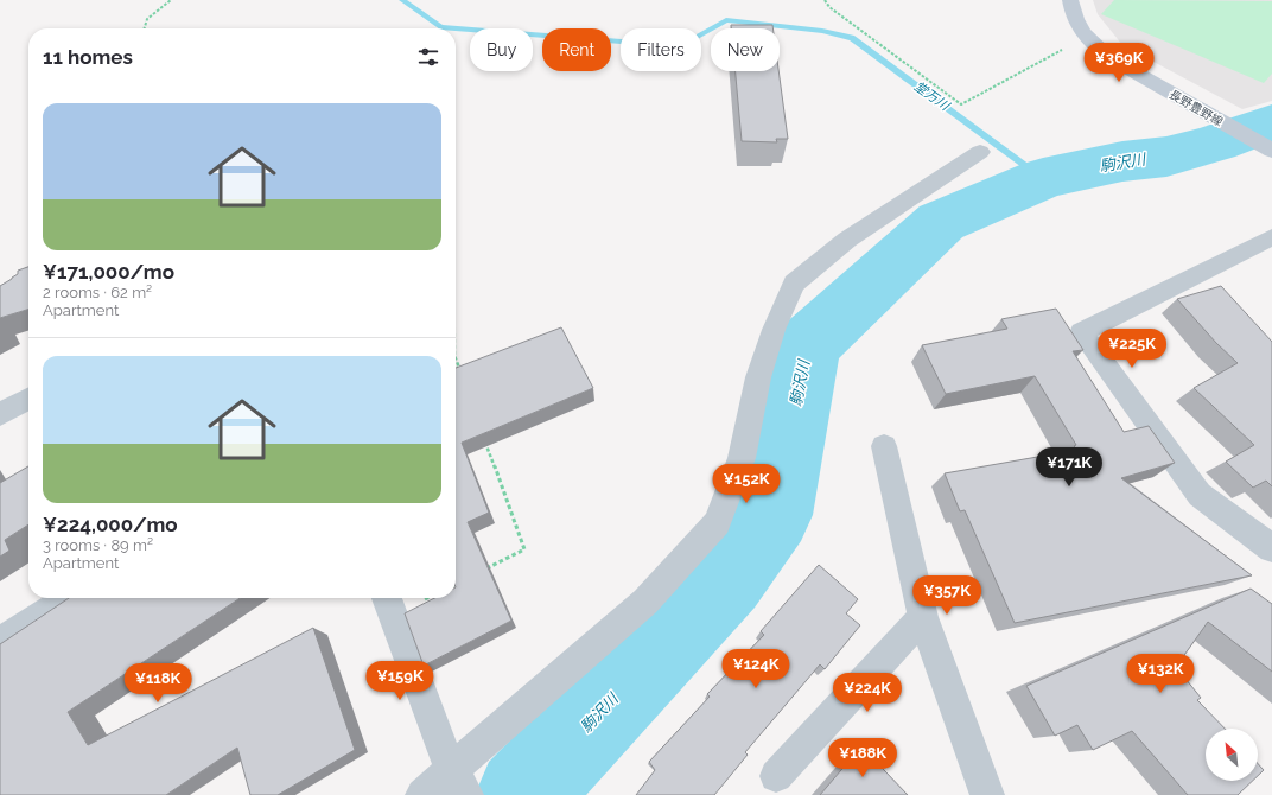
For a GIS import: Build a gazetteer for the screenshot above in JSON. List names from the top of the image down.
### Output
{
  "streets": {
    "main road": ["長野豊野線"]
  },
  "water": ["堂万川", "駒沢川"],
  "north": "top left",
  "page": {
    "chip": [
      "Buy",
      "Rent",
      "Filters",
      "New"
    ],
    "heading": "11 homes",
    "price": [
      "¥369K",
      "¥225K",
      "¥171K",
      "¥152K",
      "¥357K",
      "¥124K",
      "¥132K",
      "¥159K",
      "¥118K",
      "¥224K",
      "¥188K"
    ],
    "list": [
      {
        "name": "¥171,000/mo",
        "note": "2 rooms · 62 m² · Apartment"
      },
      {
        "name": "¥224,000/mo",
        "note": "3 rooms · 89 m² · Apartment"
      }
    ]
  }
}
